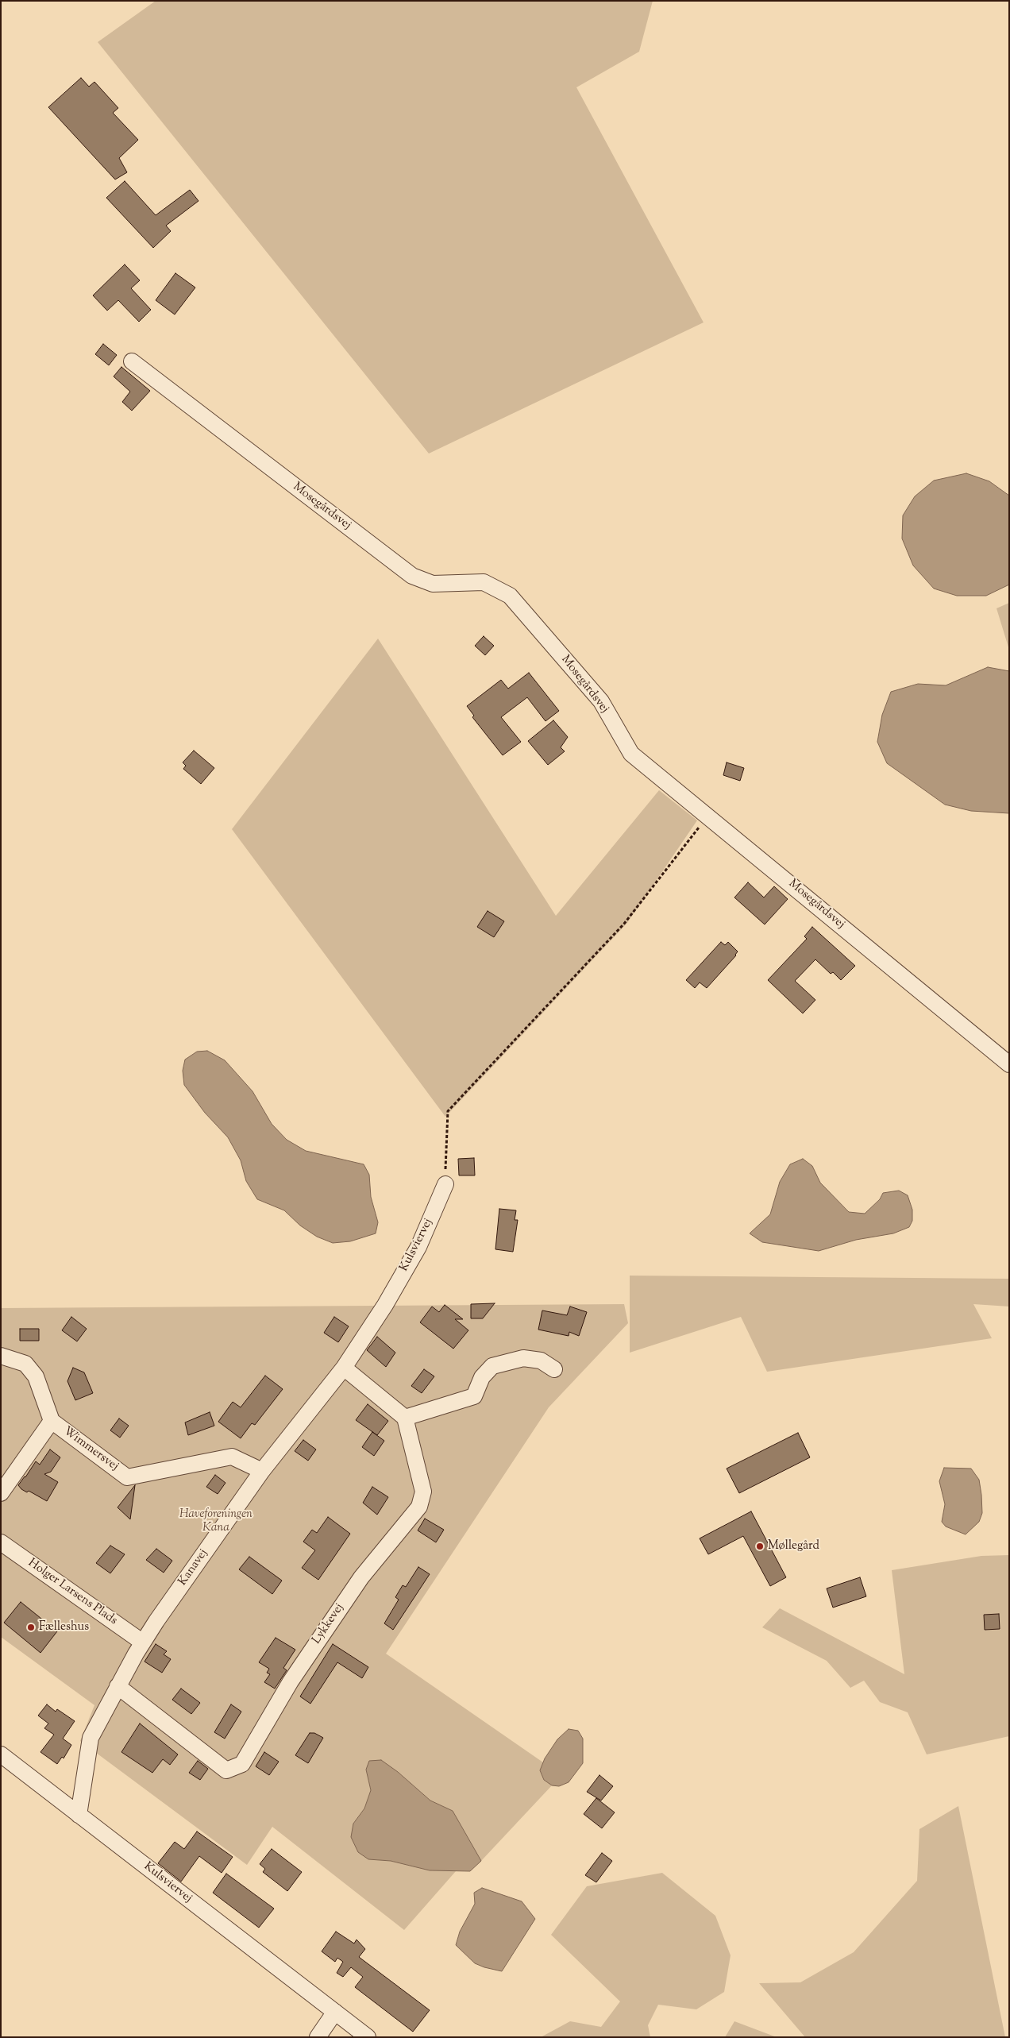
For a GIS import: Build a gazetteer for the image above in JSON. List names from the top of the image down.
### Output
{
  "streets": {
    "street": [
      "Mosegårdsvej",
      "Kulsviervej",
      "Wimmersvej",
      "Kanavej",
      "Holger Larsens Plads",
      "Lykkevej"
    ]
  },
  "crossings": [
    ["Kulsviervej", "Kanavej"],
    ["Wimmersvej", "Kanavej"],
    ["Kanavej", "Holger Larsens Plads"],
    ["Kanavej", "Lykkevej"]
  ],
  "parks": ["Haveforeningen Kana"],
  "places": ["Møllegård", "Fælleshus"]
}
